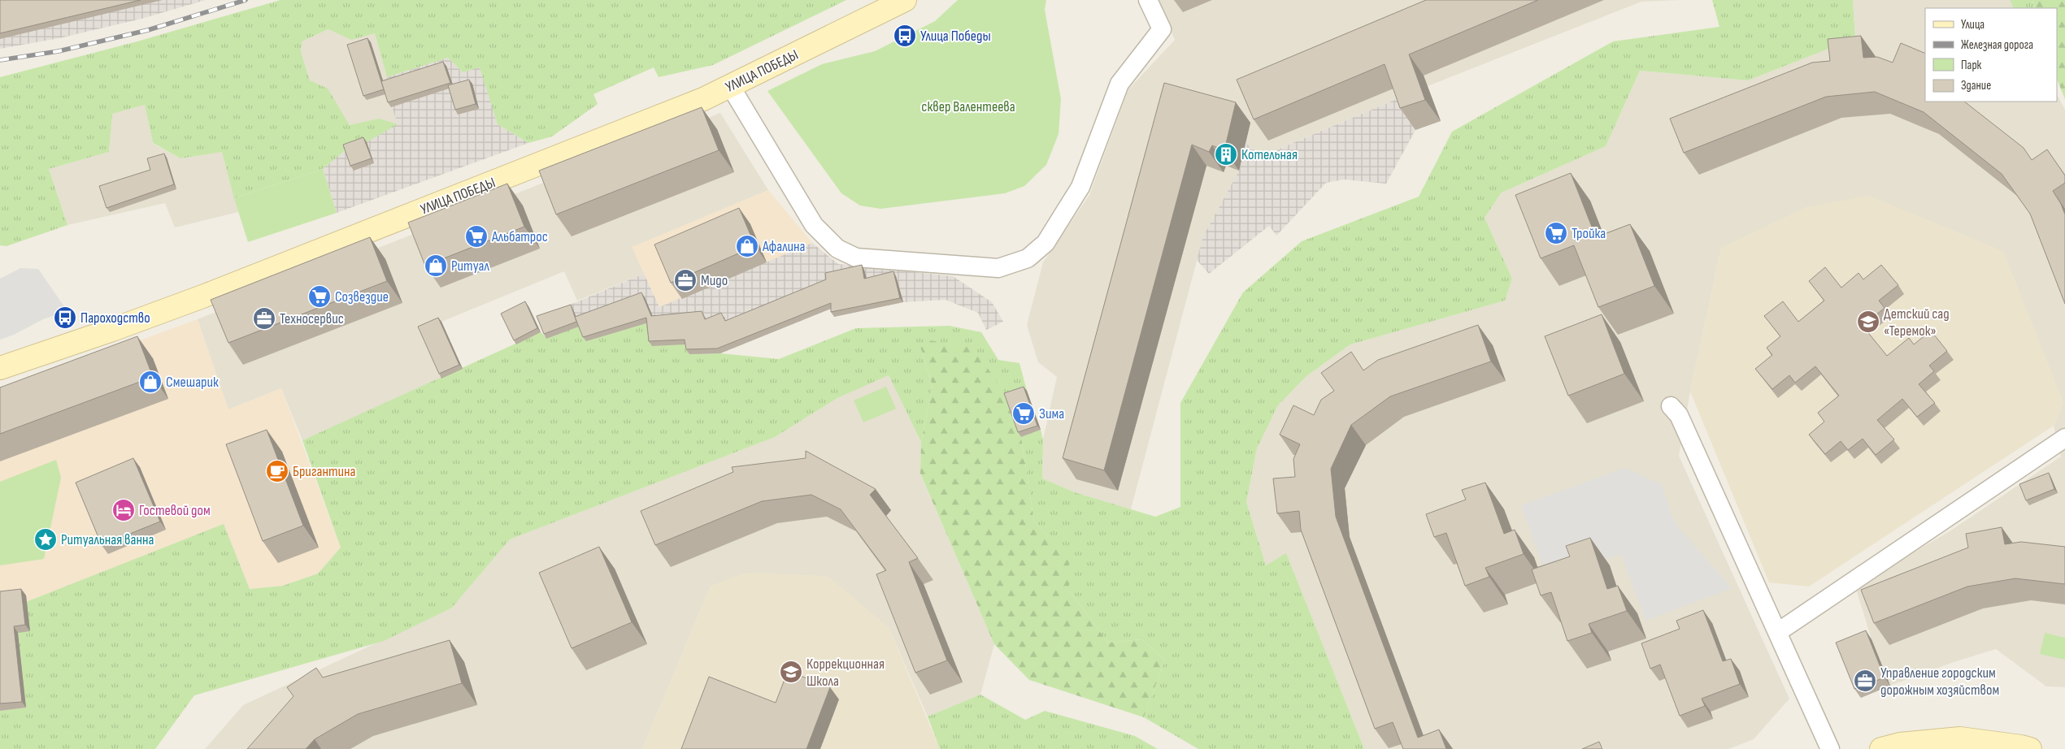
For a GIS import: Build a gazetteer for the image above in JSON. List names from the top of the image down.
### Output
{
  "streets": {
    "main road": ["УЛИЦА ПОБЕДЫ"]
  },
  "parks": ["сквер Валентеева"],
  "places": {
    "bus stop": ["Улица Победы", "Пароходство"],
    "building": ["Котельная"],
    "supermarket": [
      "Тройка",
      "Альбатрос",
      "Созвездие",
      "Зима"
    ],
    "shop": ["Афалина", "Ритуал", "Смешарик"],
    "office": ["Мидо", "Техносервис", "Управление городским дорожным хозяйством"],
    "school or university": ["Детский сад «Теремок»", "Коррекционная Школа"],
    "cafe": ["Бригантина"],
    "hotel": ["Гостевой дом"],
    "place": ["Ритуальная ванна"]
  },
  "legend": [
    "Улица",
    "Железная дорога",
    "Парк",
    "Здание"
  ]
}
